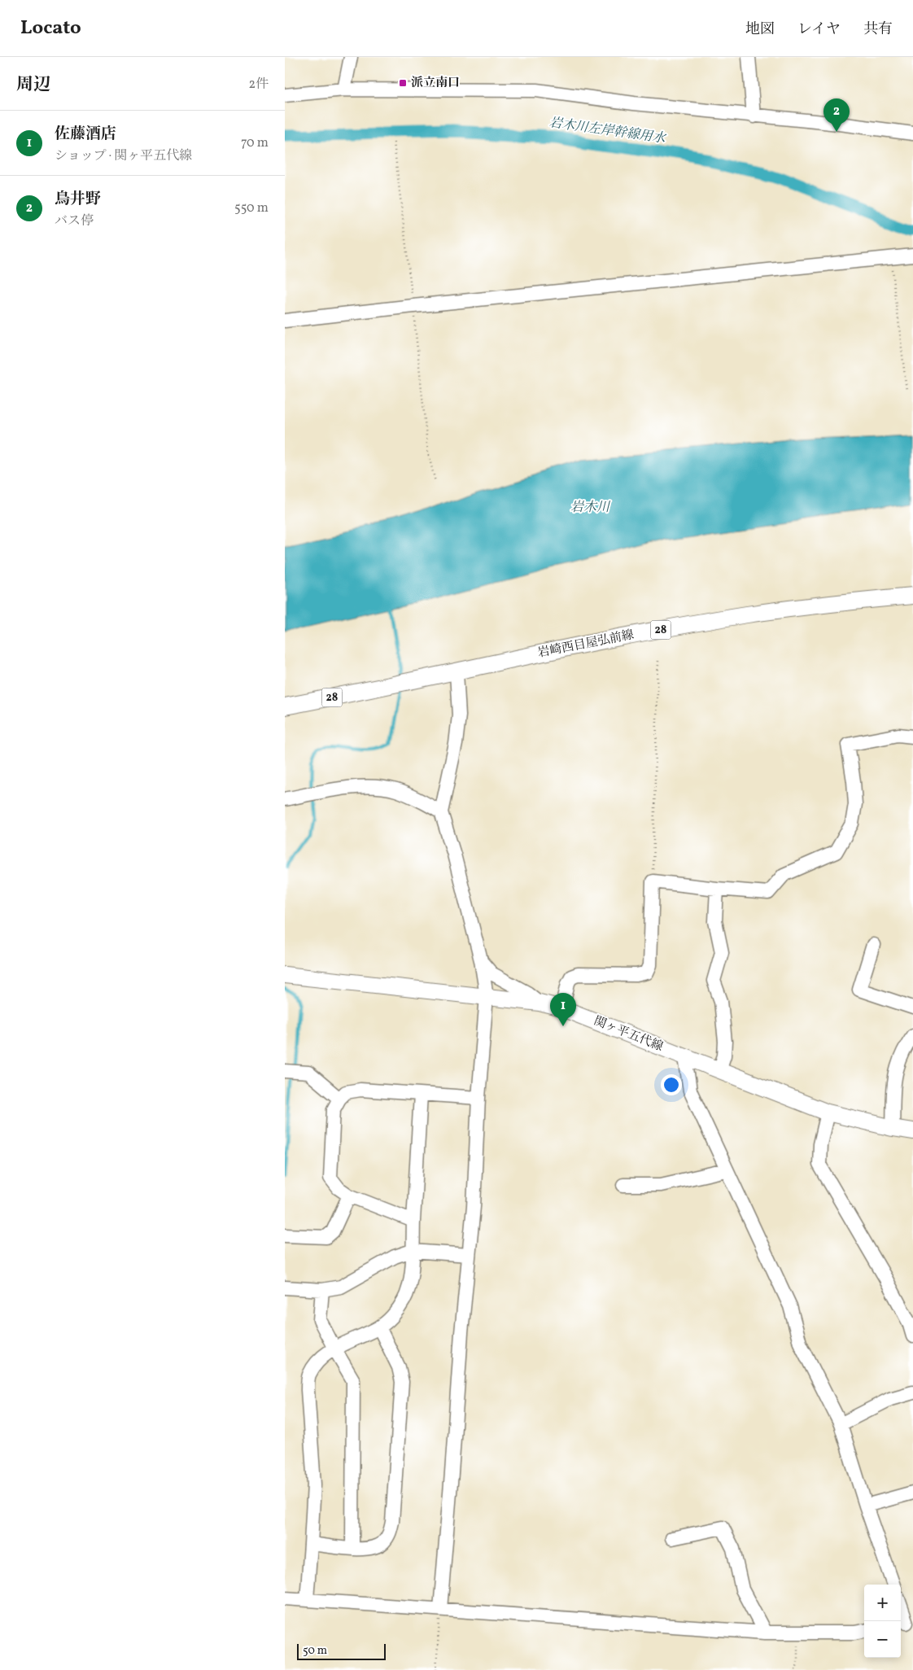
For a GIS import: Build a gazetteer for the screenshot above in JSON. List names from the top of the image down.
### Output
{
  "streets": {
    "main road": ["28", "岩崎西目屋弘前線", "関ヶ平五代線"]
  },
  "water": ["岩木川左岸幹線用水", "岩木川"],
  "places": {
    "transit": ["派立南口"]
  },
  "scale_bar": "50 m",
  "page": {
    "header": "Locato",
    "nav": ["地図", "レイヤ", "共有"],
    "heading": ["周辺", "2件"],
    "pins": ["2", "1"],
    "list": [
      {
        "mark": "1",
        "name": "佐藤酒店",
        "note": "ショップ · 関ヶ平五代線",
        "value": "70 m"
      },
      {
        "mark": "2",
        "name": "鳥井野",
        "note": "バス停",
        "value": "550 m"
      }
    ],
    "map_buttons": ["+", "−"],
    "scale": "50 m"
  }
}
